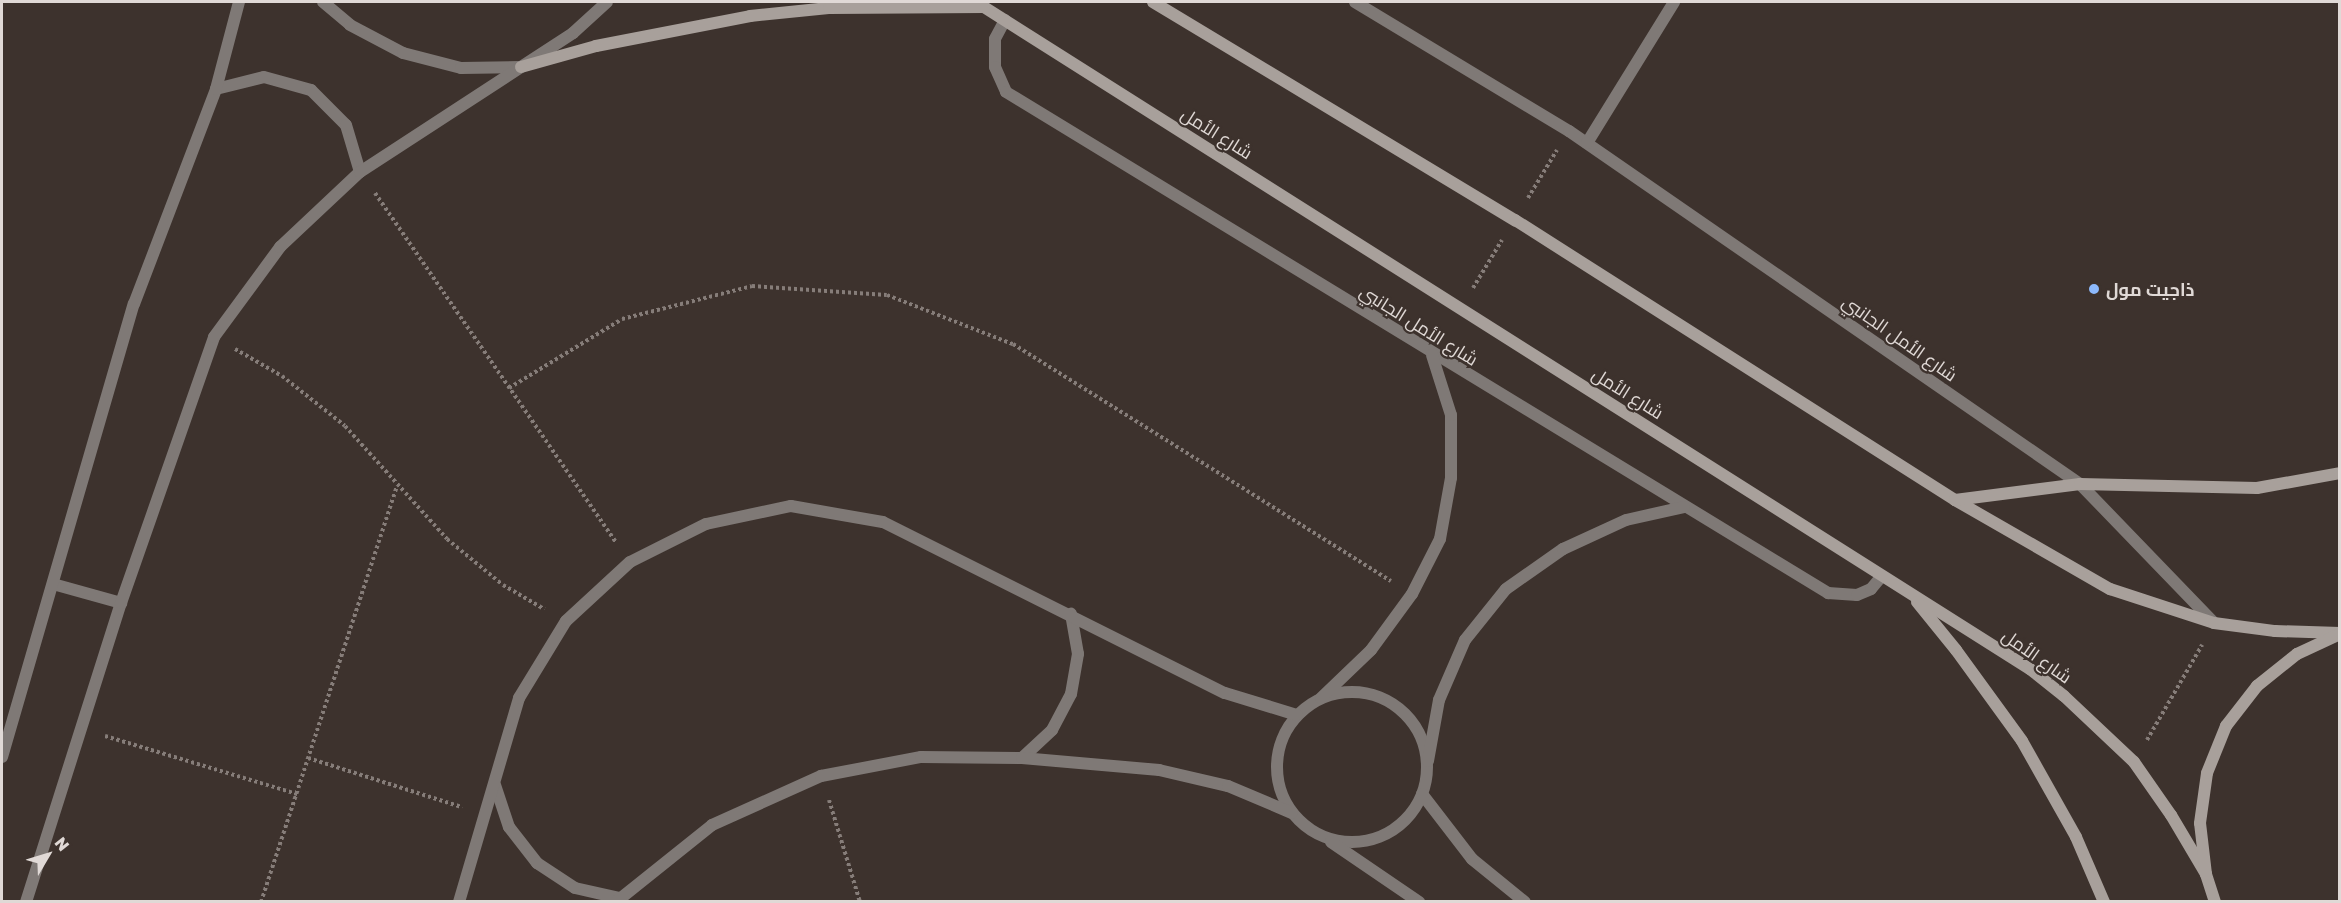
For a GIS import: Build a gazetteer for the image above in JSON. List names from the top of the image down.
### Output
{
  "streets": {
    "main road": ["شارع الأمل"],
    "street": ["شارع الأمل الجانبي"]
  },
  "crossings": [
    ["شارع الأمل", "شارع الأمل الجانبي"]
  ],
  "places": ["ذاجيت مول"],
  "north": "top right"
}
